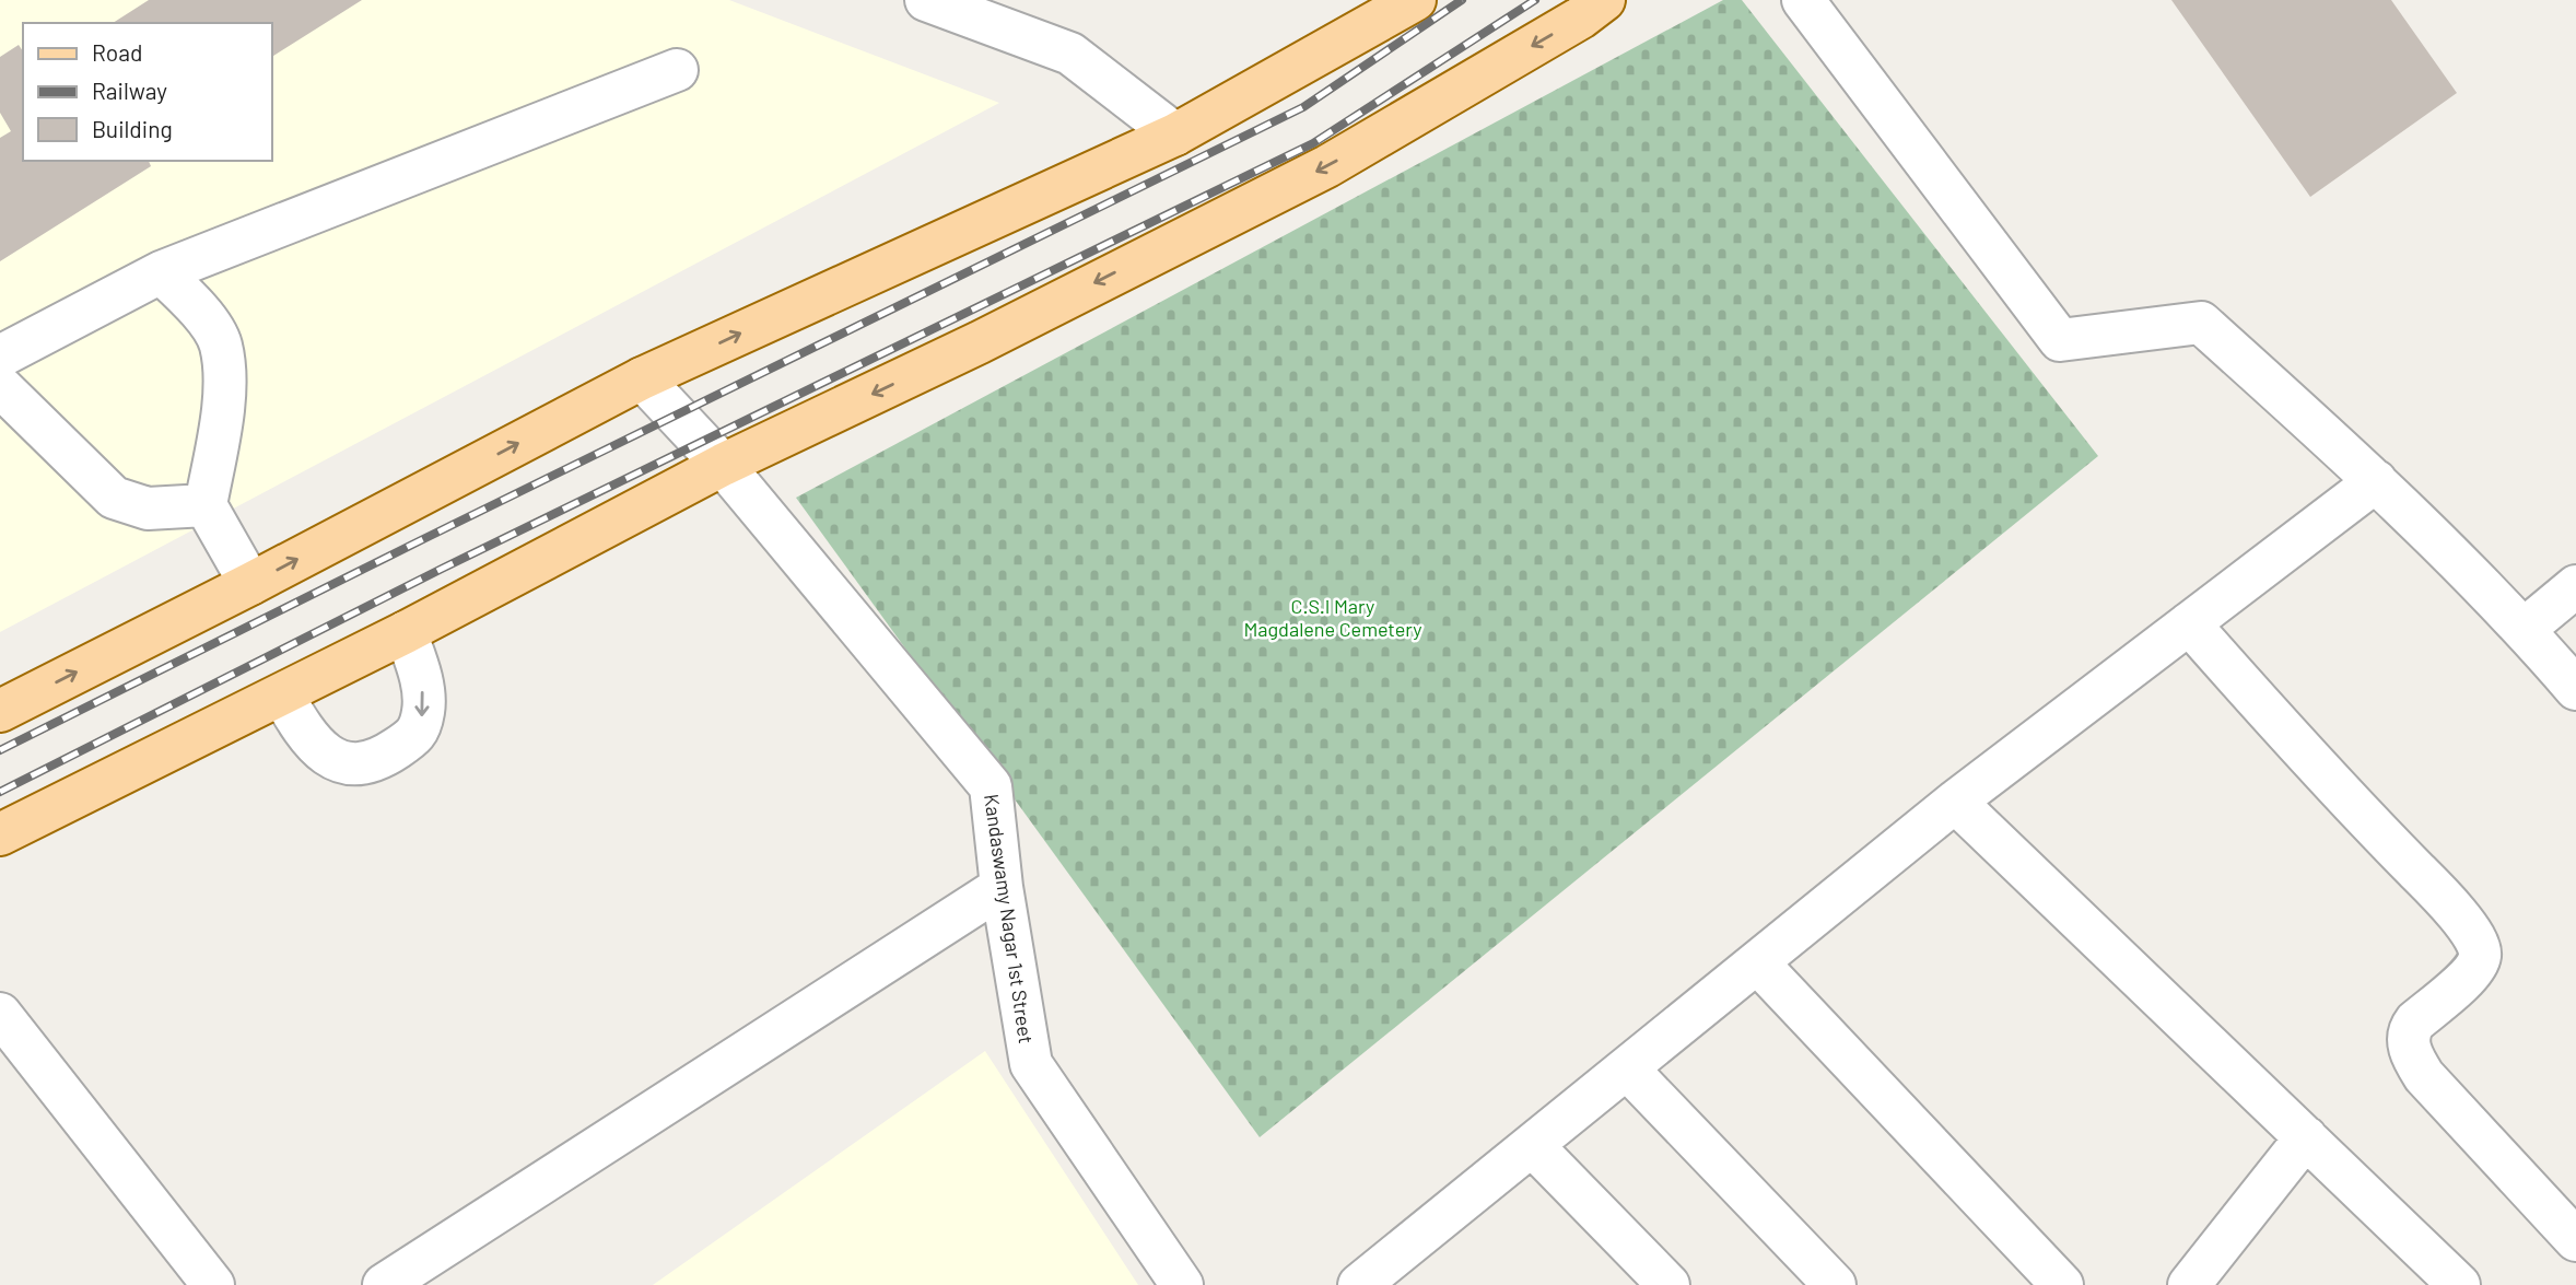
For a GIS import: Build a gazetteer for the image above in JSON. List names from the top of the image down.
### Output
{
  "streets": {
    "street": ["Kandaswamy Nagar 1st Street"]
  },
  "parks": ["C.S.I Mary Magdalene Cemetery"],
  "legend": ["Road", "Railway", "Building"]
}
